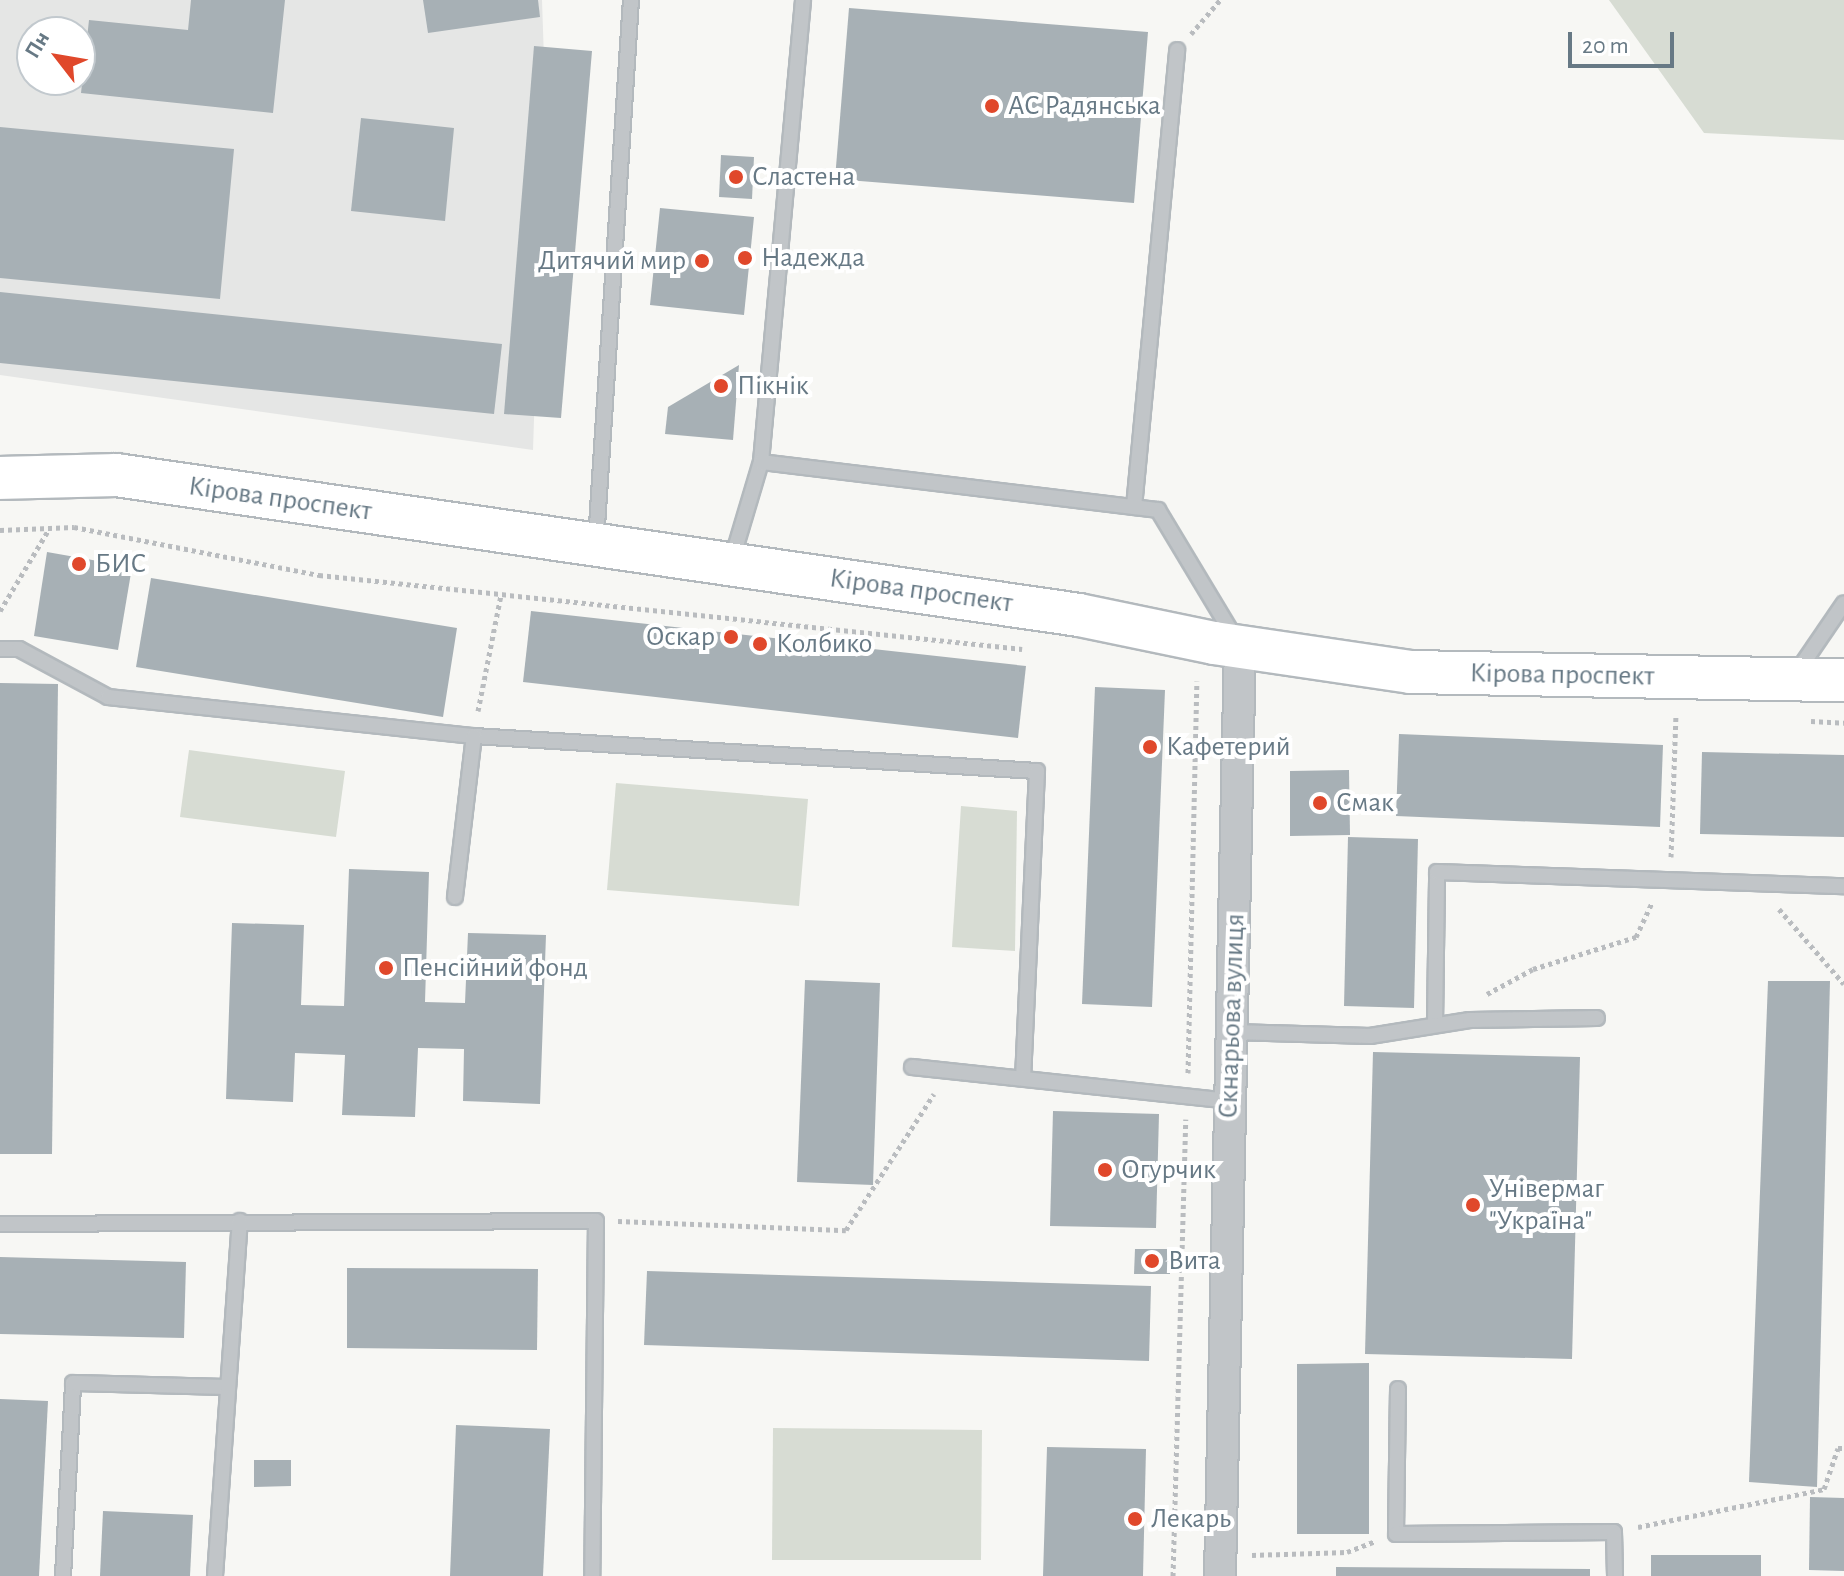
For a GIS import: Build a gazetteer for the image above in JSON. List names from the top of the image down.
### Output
{
  "streets": {
    "street": ["Кірова проспект", "Скнарьова вулиця"]
  },
  "crossings": [
    ["Кірова проспект", "Скнарьова вулиця"]
  ],
  "places": [
    "АС Радянська",
    "Сластена",
    "Надежда",
    "Дитячий мир",
    "Пікнік",
    "БИС",
    "Оскар",
    "Колбико",
    "Кафетерий",
    "Смак",
    "Пенсійний фонд",
    "Огурчик",
    "Універмаг \"Україна\"",
    "Вита",
    "Лекарь"
  ],
  "scale_bar": "20 m",
  "north": "top left"
}
